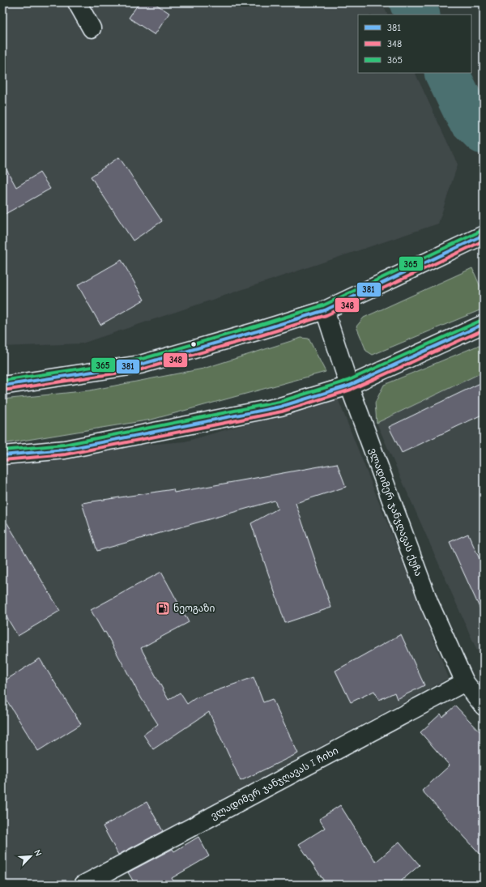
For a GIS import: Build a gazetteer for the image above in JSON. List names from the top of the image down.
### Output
{
  "streets": {
    "main road": ["ვლადიმერ ჯანჯღავას ქუჩა", "ვლადიმერ ჯანჯღავას I ჩიხი"]
  },
  "crossings": [
    ["ვლადიმერ ჯანჯღავას ქუჩა", "ვლადიმერ ჯანჯღავას I ჩიხი"]
  ],
  "places": {
    "fuel station": ["ნეოგაზი"]
  },
  "lines": ["transit line 365", "transit line 381", "transit line 348"],
  "legend": ["381", "348", "365"],
  "north": "top right"
}
